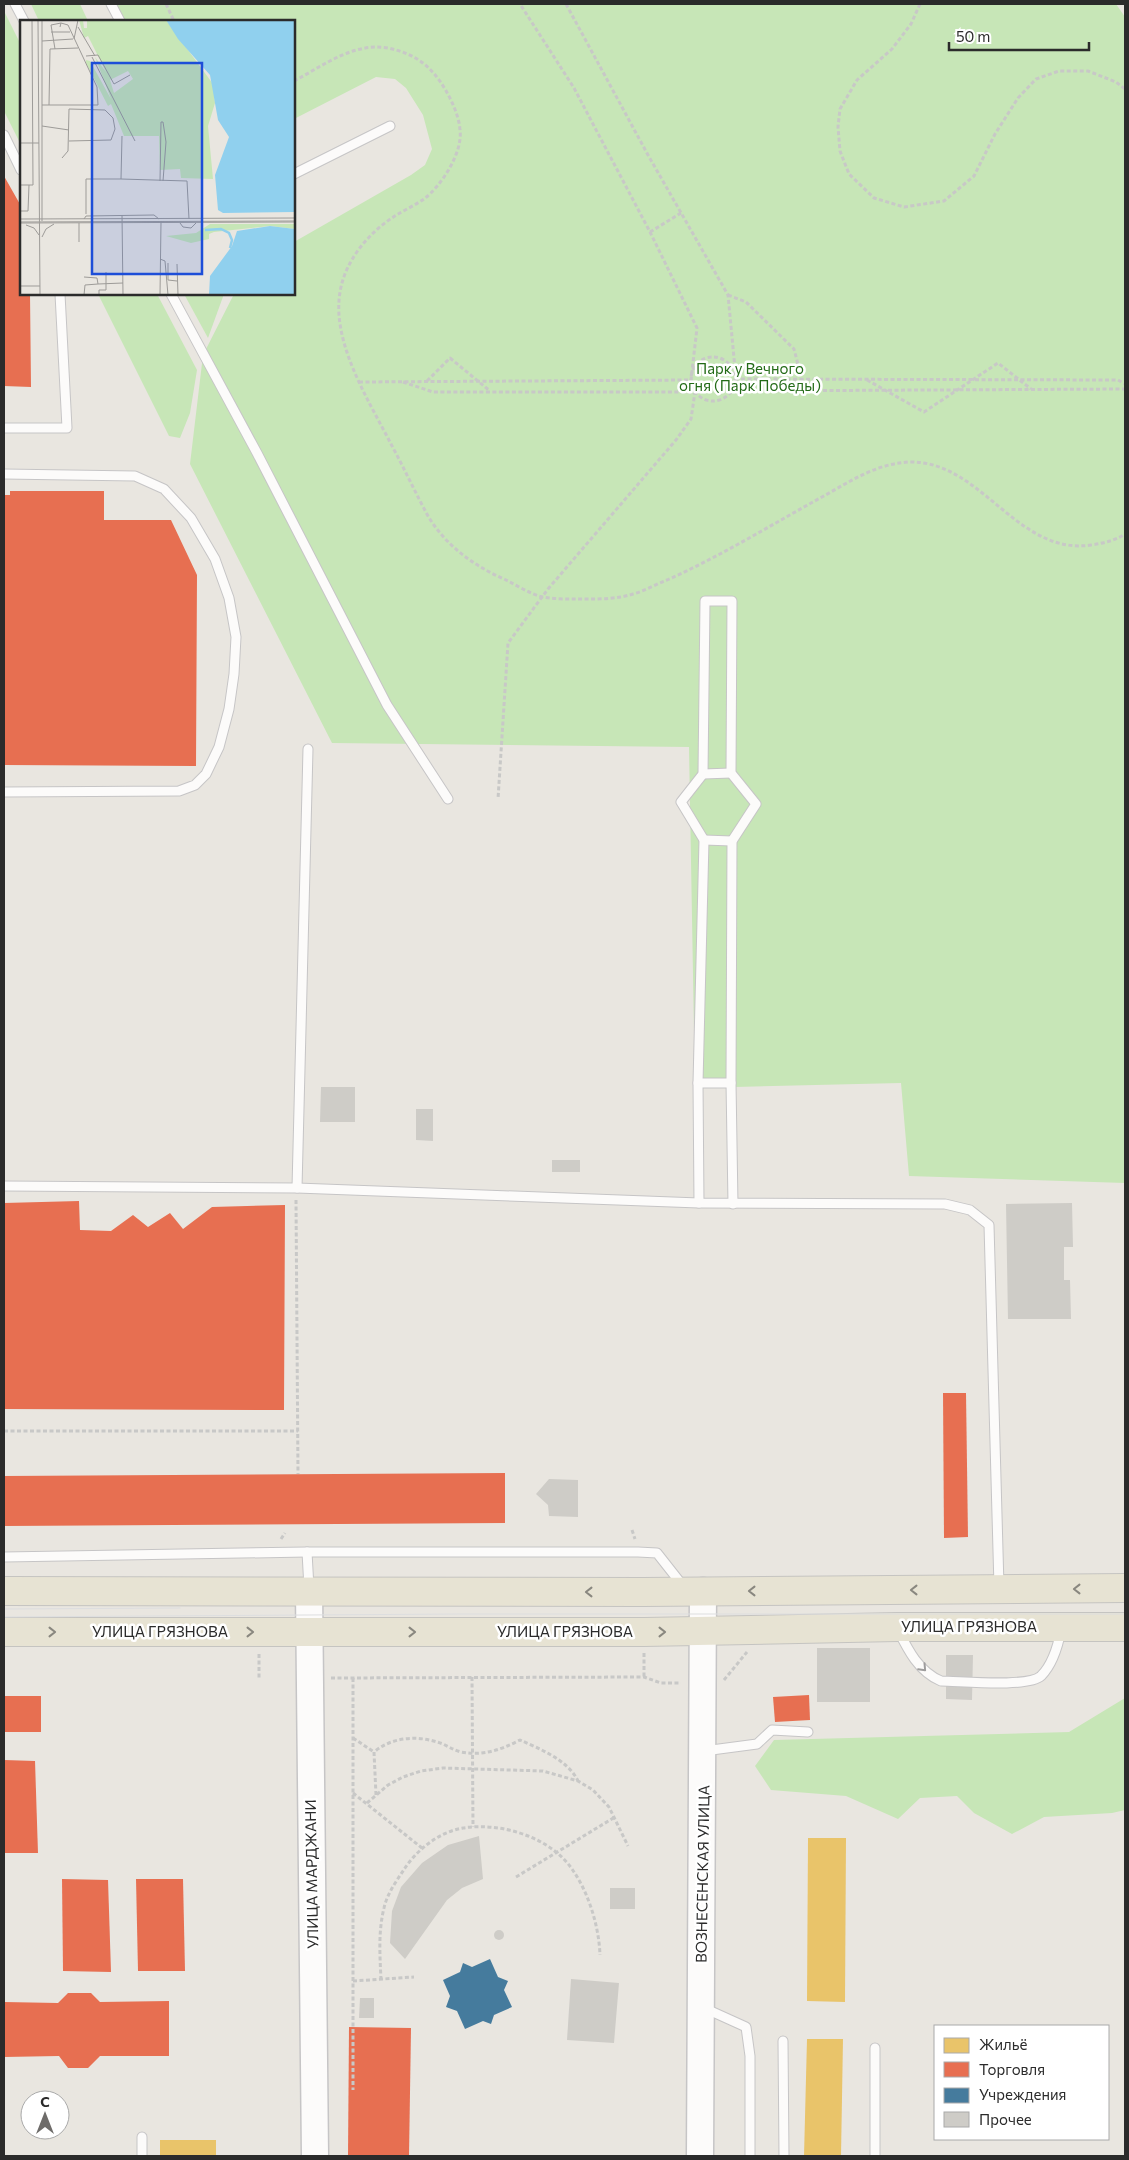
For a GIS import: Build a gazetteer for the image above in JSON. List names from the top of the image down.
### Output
{
  "streets": {
    "main road": ["УЛИЦА ГРЯЗНОВА"],
    "street": ["УЛИЦА МАРДЖАНИ", "ВОЗНЕСЕНСКАЯ УЛИЦА"]
  },
  "crossings": [
    ["УЛИЦА ГРЯЗНОВА", "УЛИЦА МАРДЖАНИ"],
    ["УЛИЦА ГРЯЗНОВА", "ВОЗНЕСЕНСКАЯ УЛИЦА"]
  ],
  "parks": ["Парк у Вечного огня (Парк Победы)"],
  "legend": [
    "Жильё",
    "Торговля",
    "Учреждения",
    "Прочее"
  ],
  "scale_bar": "50 m",
  "north": "top"
}
